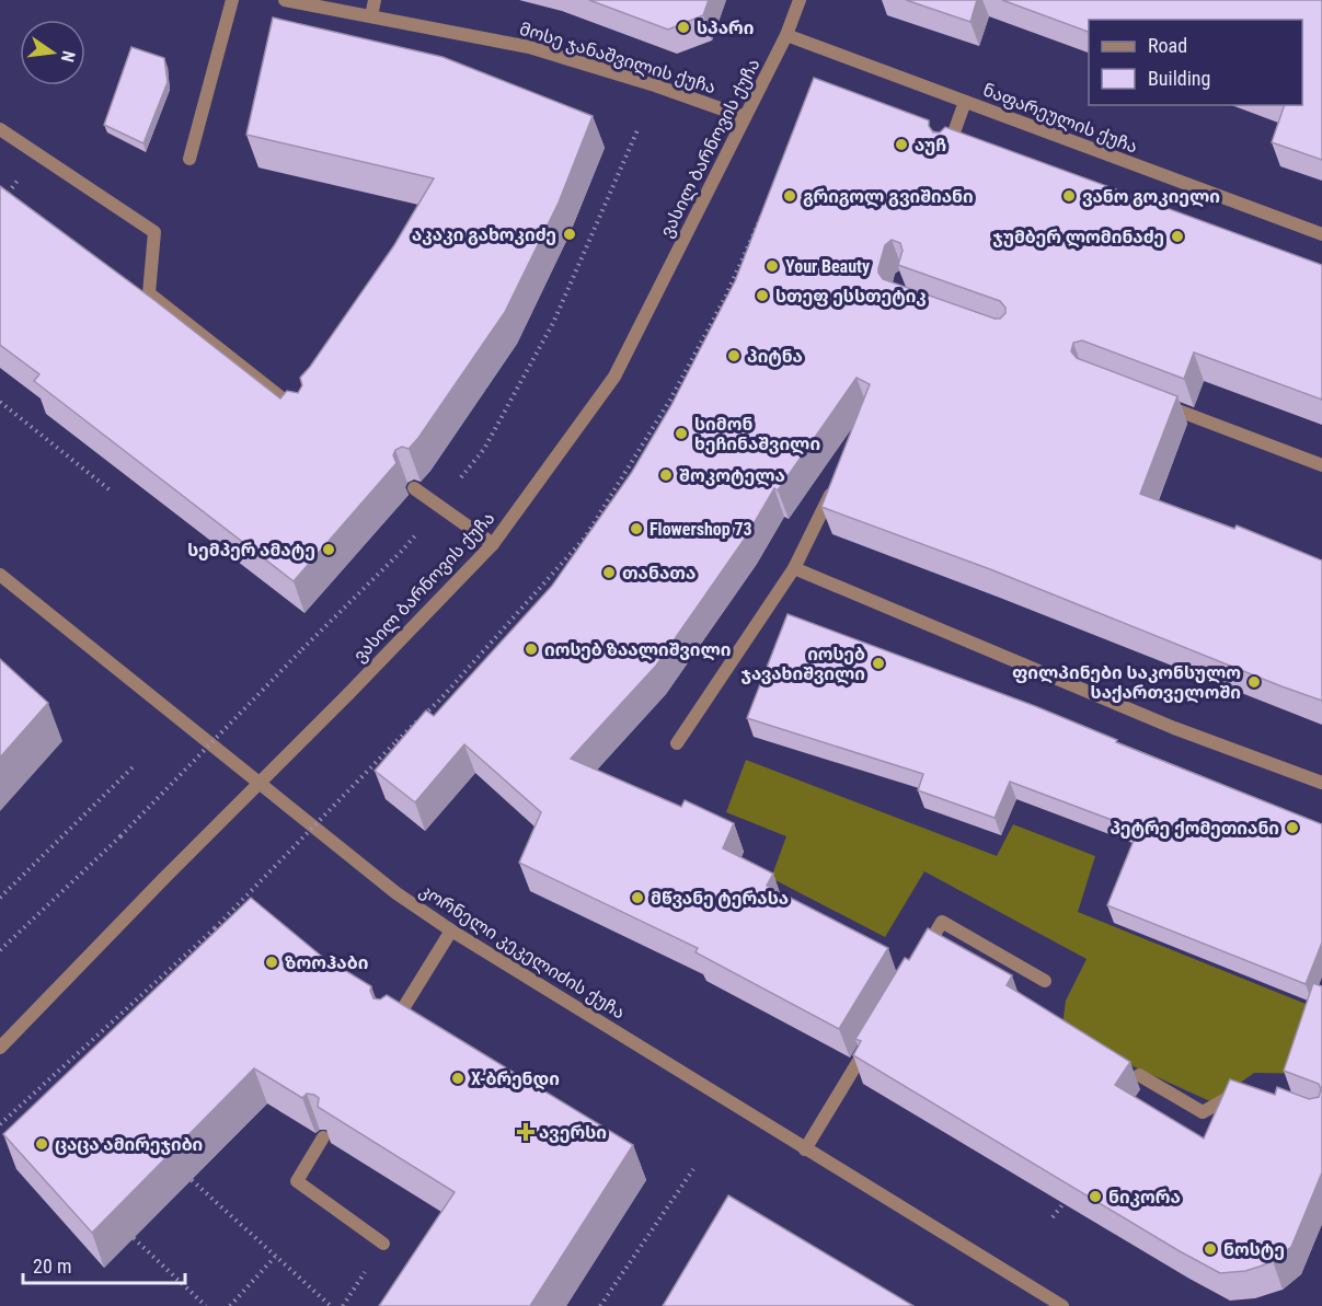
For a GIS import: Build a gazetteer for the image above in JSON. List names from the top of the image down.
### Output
{
  "streets": {
    "street": [
      "მოსე ჯანაშვილის ქუჩა",
      "ნაფარეულის ქუჩა",
      "ვასილ ბარნოვის ქუჩა",
      "კორნელი კეკელიძის ქუჩა"
    ]
  },
  "crossings": [
    ["მოსე ჯანაშვილის ქუჩა", "ვასილ ბარნოვის ქუჩა"],
    ["ნაფარეულის ქუჩა", "ვასილ ბარნოვის ქუჩა"]
  ],
  "places": {
    "other": [
      "სპარი",
      "აუჩ",
      "გრიგოლ გვიშიანი",
      "ვანო გოკიელი",
      "აკაკი გახოკიძე",
      "ჯუმბერ ლომინაძე",
      "Your Beauty",
      "სთეფ ესსთეტიკ",
      "პიტნა",
      "სიმონ ხეჩინაშვილი",
      "შოკოტელა",
      "Flowershop 73",
      "სემპერ ამატე",
      "თანათა",
      "იოსებ ზაალიშვილი",
      "იოსებ ჯავახიშვილი",
      "ფილპინები საკონსულო საქართველოში",
      "პეტრე ქომეთიანი",
      "მწვანე ტერასა",
      "ზოოჰაბი",
      "X-ბრენდი",
      "ცაცა ამირეჯიბი",
      "ნიკორა",
      "ნოსტე"
    ],
    "health": ["ავერსი"]
  },
  "legend": ["Road", "Building"],
  "scale_bar": "20 m",
  "north": "right"
}
